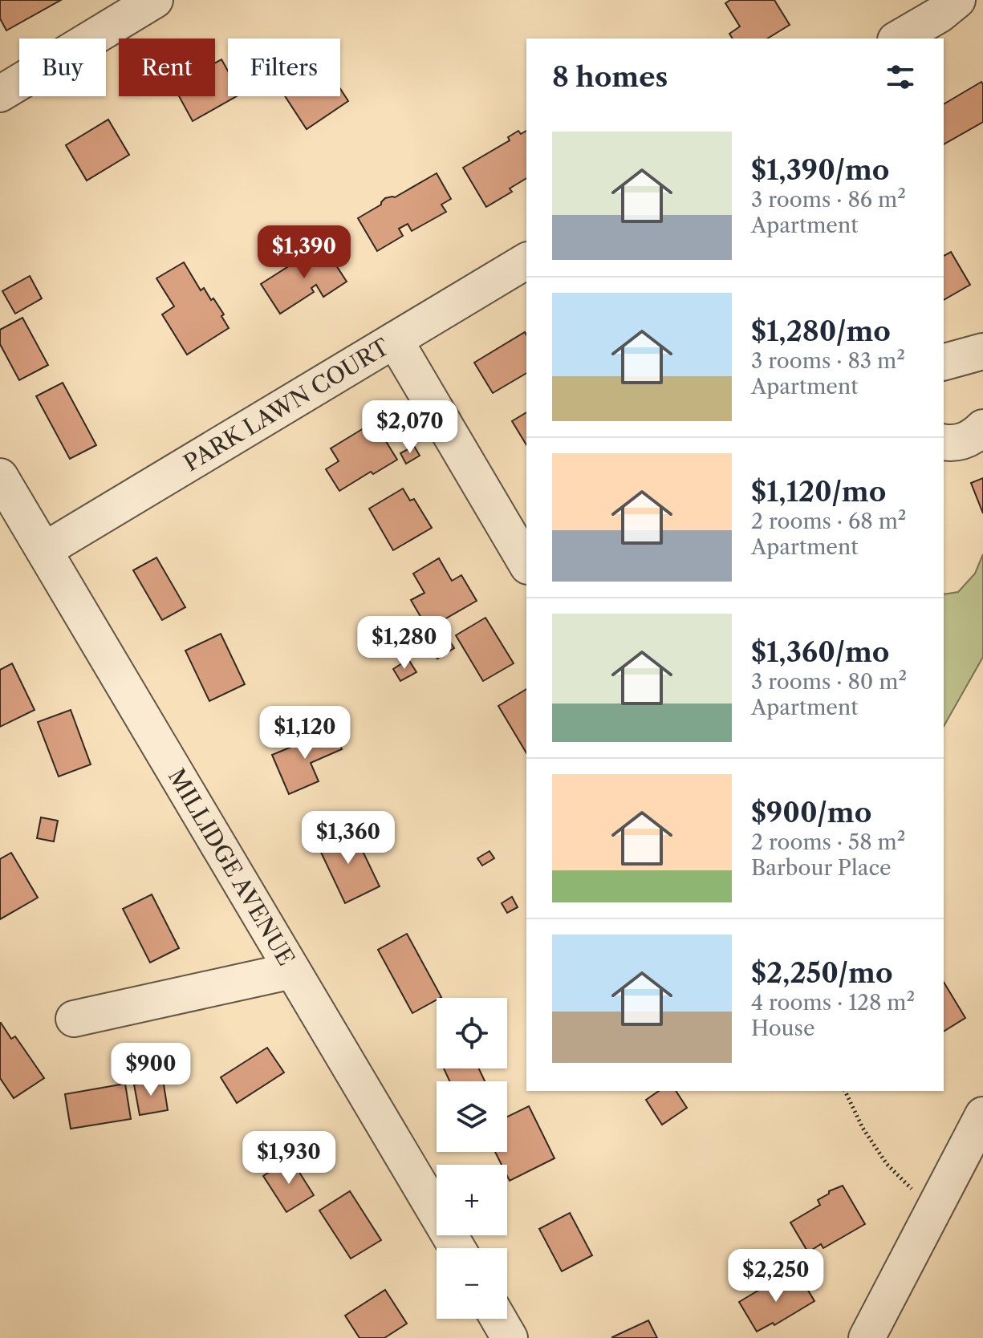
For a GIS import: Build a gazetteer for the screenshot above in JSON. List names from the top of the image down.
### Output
{
  "streets": {
    "street": ["PARK LAWN COURT", "MILLIDGE AVENUE"]
  },
  "crossings": [
    ["PARK LAWN COURT", "MILLIDGE AVENUE"]
  ],
  "page": {
    "chip": ["Buy", "Rent", "Filters"],
    "heading": "8 homes",
    "list": [
      {
        "name": "$1,390/mo",
        "note": "3 rooms · 86 m² · Apartment"
      },
      {
        "name": "$1,280/mo",
        "note": "3 rooms · 83 m² · Apartment"
      },
      {
        "name": "$1,120/mo",
        "note": "2 rooms · 68 m² · Apartment"
      },
      {
        "name": "$1,360/mo",
        "note": "3 rooms · 80 m² · Apartment"
      },
      {
        "name": "$900/mo",
        "note": "2 rooms · 58 m² · Barbour Place"
      },
      {
        "name": "$2,250/mo",
        "note": "4 rooms · 128 m² · House"
      }
    ],
    "price": [
      "$1,390",
      "$2,070",
      "$1,280",
      "$1,120",
      "$1,360",
      "$900",
      "$1,930",
      "$2,250"
    ],
    "map_buttons": ["+", "−"]
  }
}
